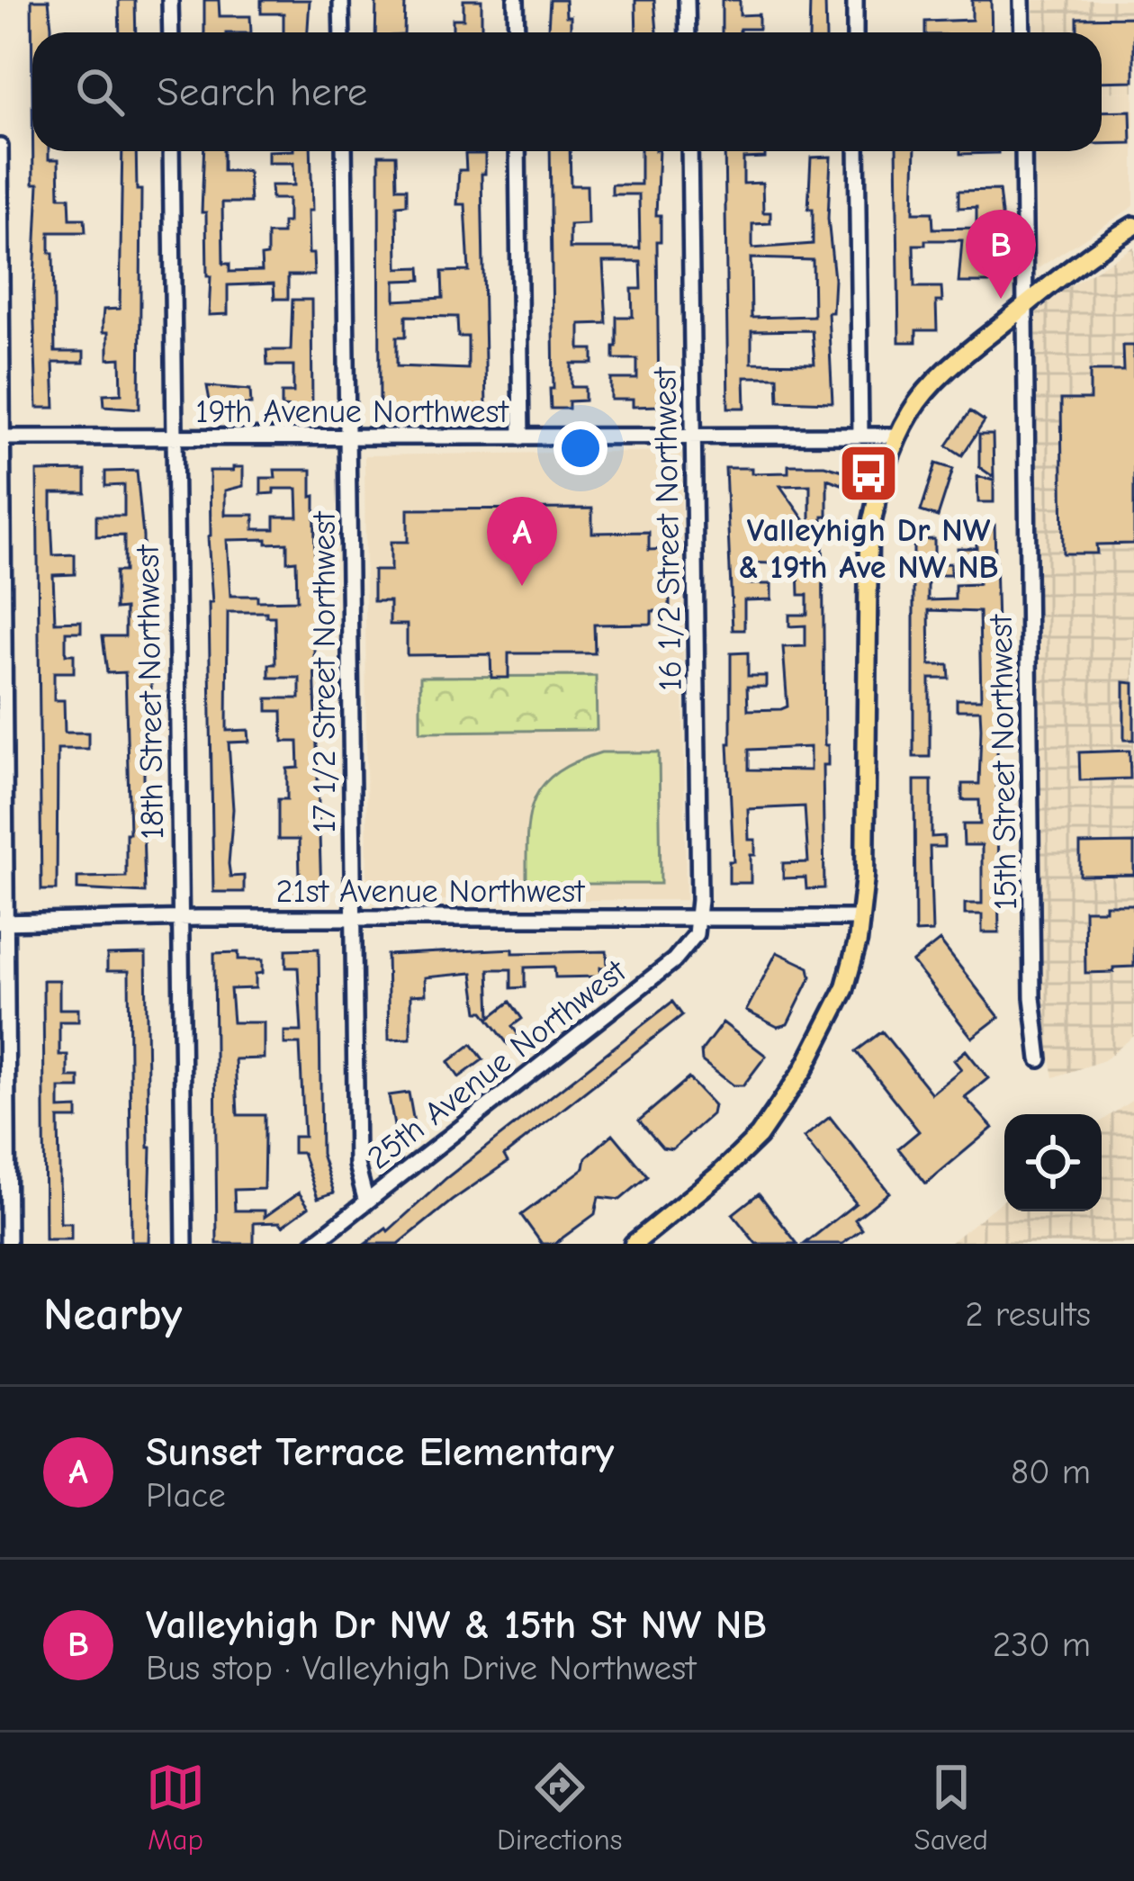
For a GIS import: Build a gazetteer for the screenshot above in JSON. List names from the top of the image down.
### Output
{
  "streets": {
    "street": [
      "19th Avenue Northwest",
      "16 1/2 Street Northwest",
      "17 1/2 Street Northwest",
      "18th Street Northwest",
      "15th Street Northwest",
      "21st Avenue Northwest",
      "25th Avenue Northwest"
    ]
  },
  "crossings": [
    ["19th Avenue Northwest", "16 1/2 Street Northwest"],
    ["19th Avenue Northwest", "17 1/2 Street Northwest"],
    ["19th Avenue Northwest", "18th Street Northwest"],
    ["16 1/2 Street Northwest", "21st Avenue Northwest"],
    ["16 1/2 Street Northwest", "25th Avenue Northwest"],
    ["17 1/2 Street Northwest", "21st Avenue Northwest"],
    ["17 1/2 Street Northwest", "25th Avenue Northwest"],
    ["18th Street Northwest", "21st Avenue Northwest"],
    ["21st Avenue Northwest", "25th Avenue Northwest"]
  ],
  "places": {
    "bus stop": ["Valleyhigh Dr NW & 19th Ave NW NB"]
  },
  "page": {
    "search": "Search here",
    "pins": ["B", "A"],
    "heading": ["Nearby", "2 results"],
    "list": [
      {
        "mark": "A",
        "name": "Sunset Terrace Elementary",
        "note": "Place",
        "value": "80 m"
      },
      {
        "mark": "B",
        "name": "Valleyhigh Dr NW & 15th St NW NB",
        "note": "Bus stop · Valleyhigh Drive Northwest",
        "value": "230 m"
      }
    ],
    "nav": ["Map", "Directions", "Saved"]
  }
}
